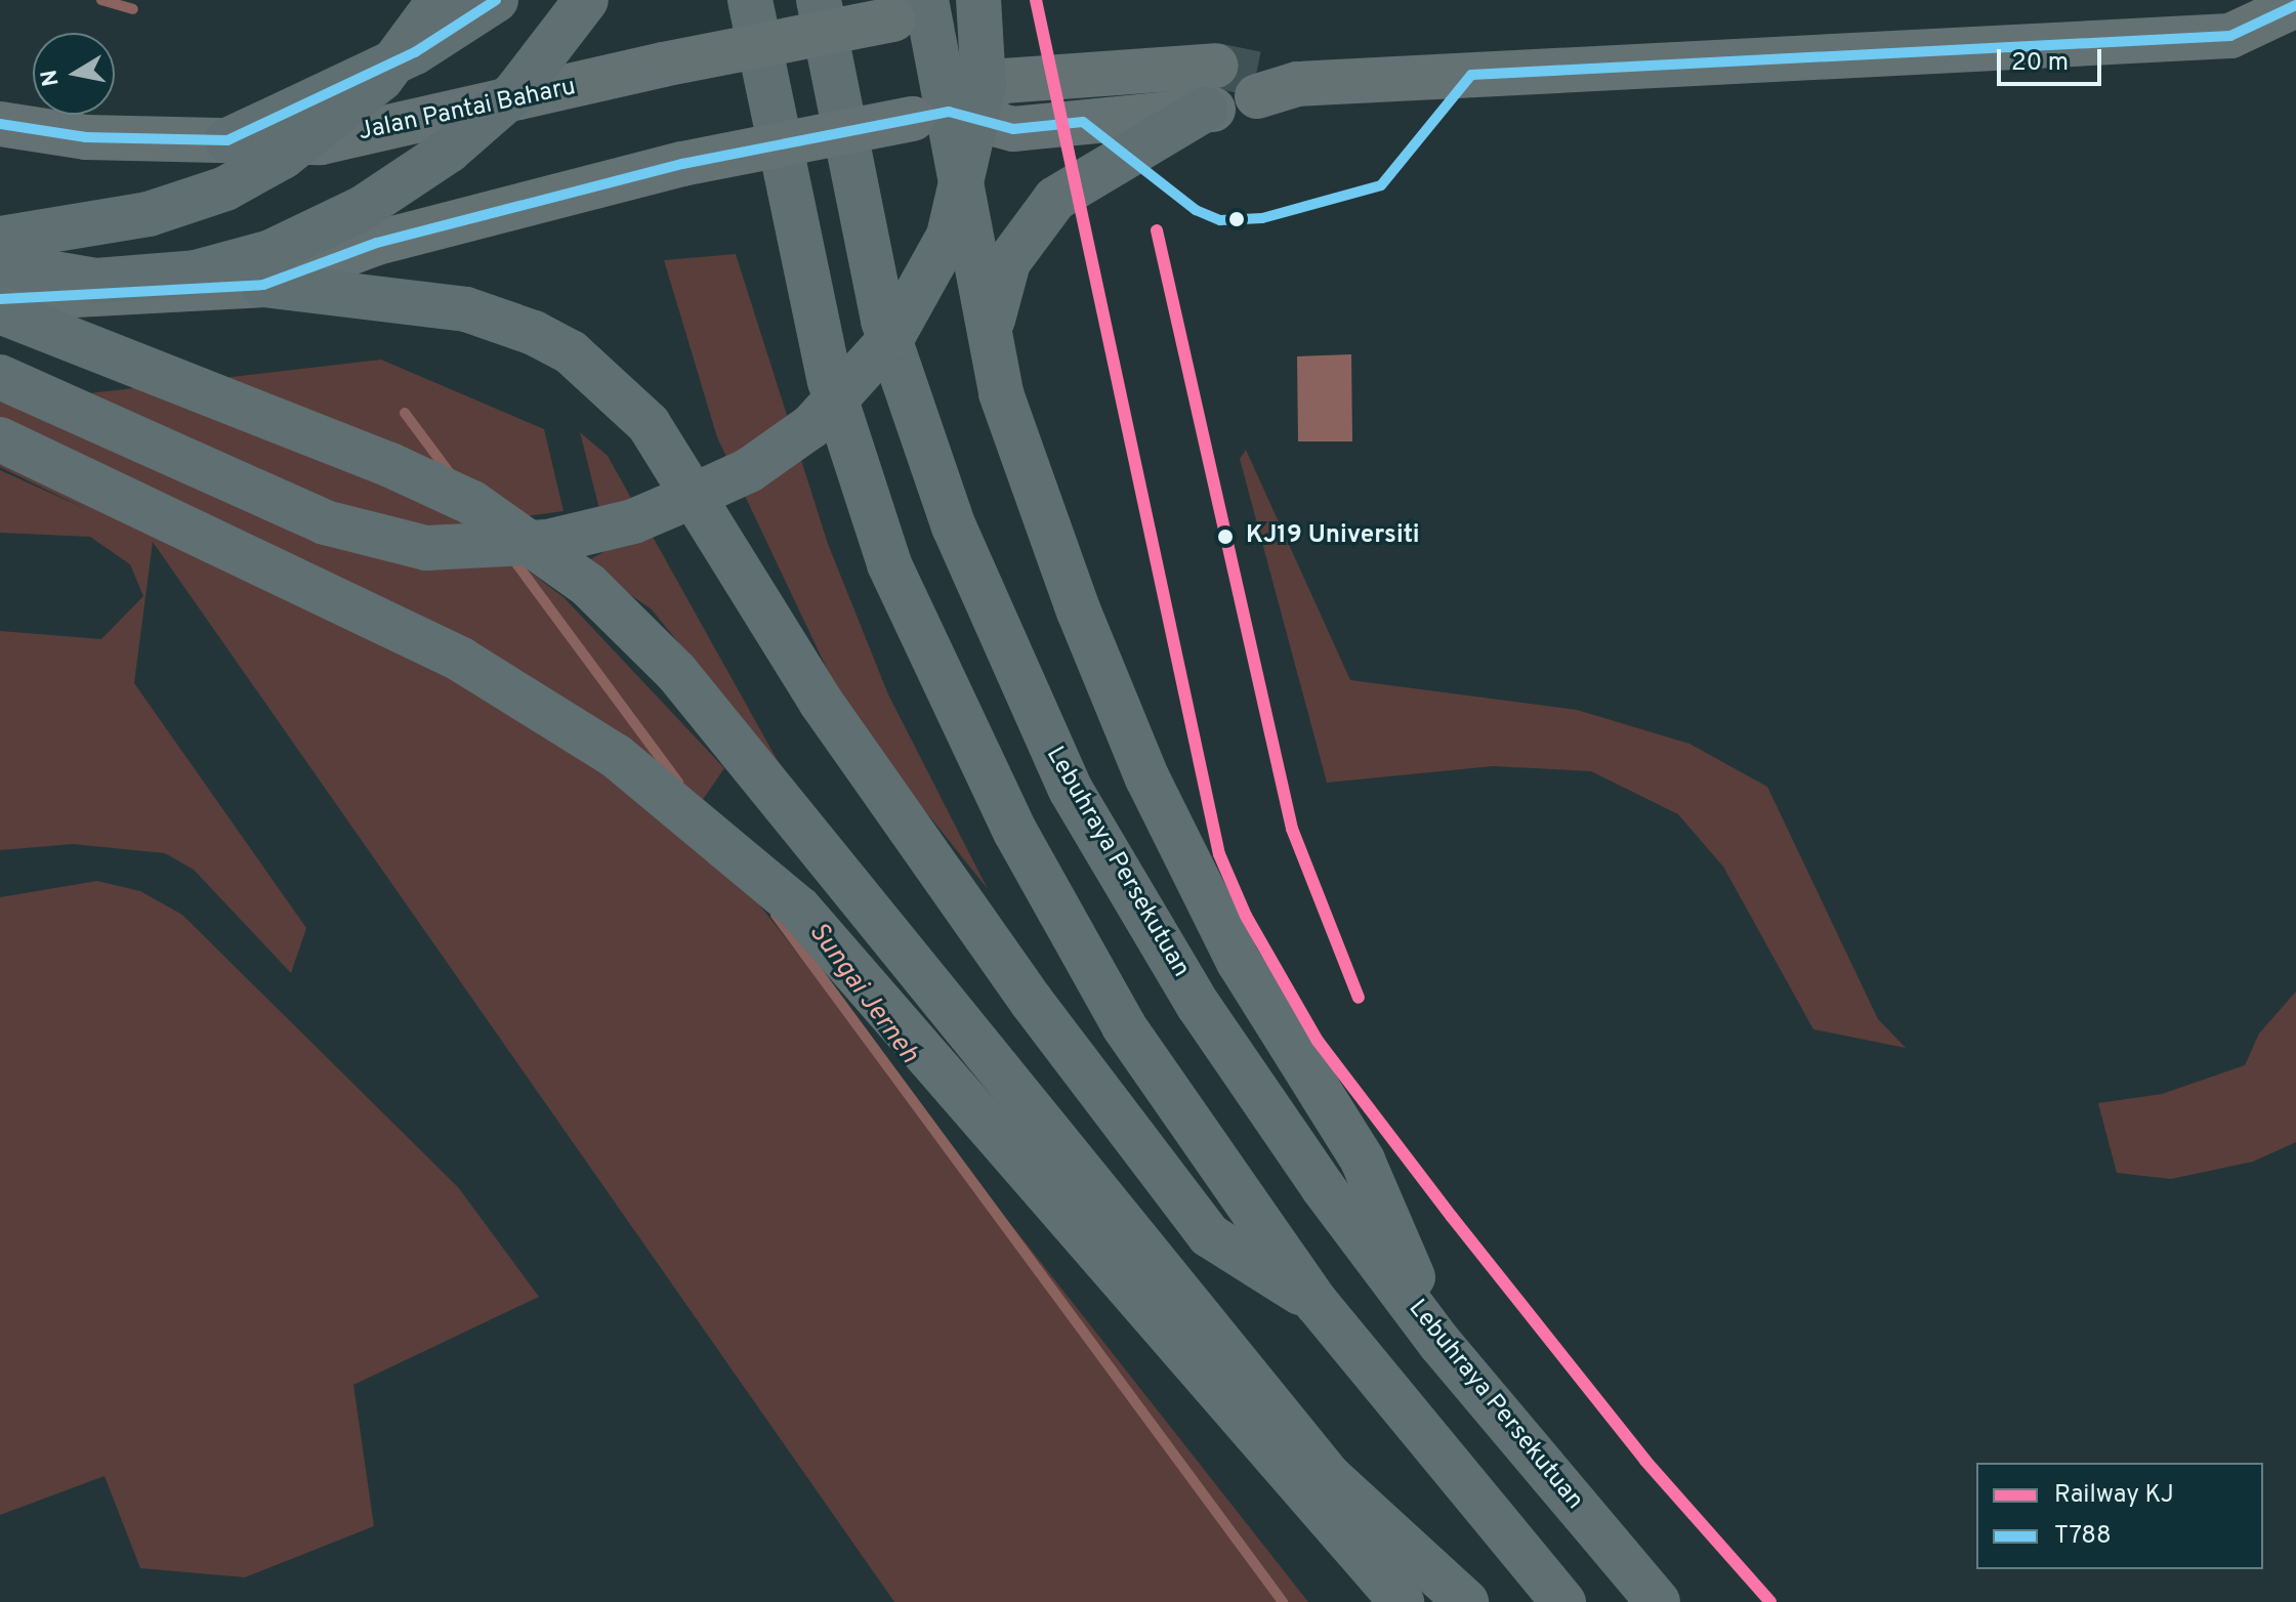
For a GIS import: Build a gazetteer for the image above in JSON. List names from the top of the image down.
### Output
{
  "streets": {
    "highway": ["Lebuhraya Persekutuan"],
    "main road": ["Jalan Pantai Baharu"]
  },
  "water": ["Sungai Jerneh"],
  "places": ["KJ19 Universiti"],
  "lines": ["rail line KJ", "transit line T788"],
  "legend": ["Railway KJ", "T788"],
  "scale_bar": "20 m",
  "north": "left"
}
